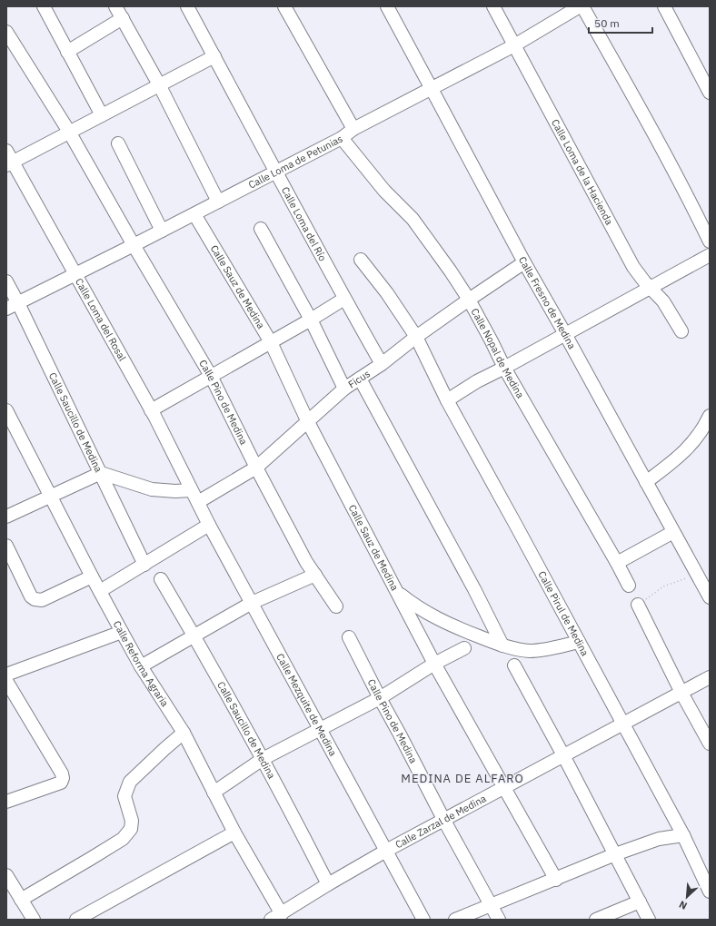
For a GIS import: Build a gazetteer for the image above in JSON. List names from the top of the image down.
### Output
{
  "streets": {
    "street": [
      "Calle Loma de Petunias",
      "Calle Loma de la Hacienda",
      "Calle Loma del Río",
      "Calle Sauz de Medina",
      "Calle Fresno de Medina",
      "Calle Loma del Rosal",
      "Calle Nopal de Medina",
      "Ficus",
      "Calle Pino de Medina",
      "Calle Saucillo de Medina",
      "Calle Pirul de Medina",
      "Calle Reforma Agraria",
      "Calle Mezquite de Medina",
      "Calle Zarzal de Medina"
    ]
  },
  "crossings": [
    ["Calle Loma de Petunias", "Calle Loma de la Hacienda"],
    ["Calle Loma de Petunias", "Calle Loma del Río"],
    ["Calle Loma de Petunias", "Calle Sauz de Medina"],
    ["Calle Loma de Petunias", "Calle Fresno de Medina"],
    ["Calle Loma de Petunias", "Calle Loma del Rosal"],
    ["Calle Loma de Petunias", "Calle Nopal de Medina"],
    ["Calle Loma de Petunias", "Calle Pino de Medina"],
    ["Calle Loma de Petunias", "Calle Saucillo de Medina"],
    ["Calle Loma del Río", "Ficus"],
    ["Calle Sauz de Medina", "Ficus"],
    ["Calle Sauz de Medina", "Calle Zarzal de Medina"],
    ["Calle Fresno de Medina", "Ficus"],
    ["Calle Loma del Rosal", "Calle Mezquite de Medina"],
    ["Calle Nopal de Medina", "Ficus"],
    ["Ficus", "Calle Pino de Medina"],
    ["Ficus", "Calle Pirul de Medina"],
    ["Ficus", "Calle Mezquite de Medina"],
    ["Calle Pino de Medina", "Calle Zarzal de Medina"],
    ["Calle Saucillo de Medina", "Calle Zarzal de Medina"],
    ["Calle Pirul de Medina", "Calle Zarzal de Medina"],
    ["Calle Reforma Agraria", "Calle Zarzal de Medina"],
    ["Calle Mezquite de Medina", "Calle Zarzal de Medina"]
  ],
  "districts": ["MEDINA DE ALFARO"],
  "scale_bar": "50 m",
  "north": "bottom left"
}
